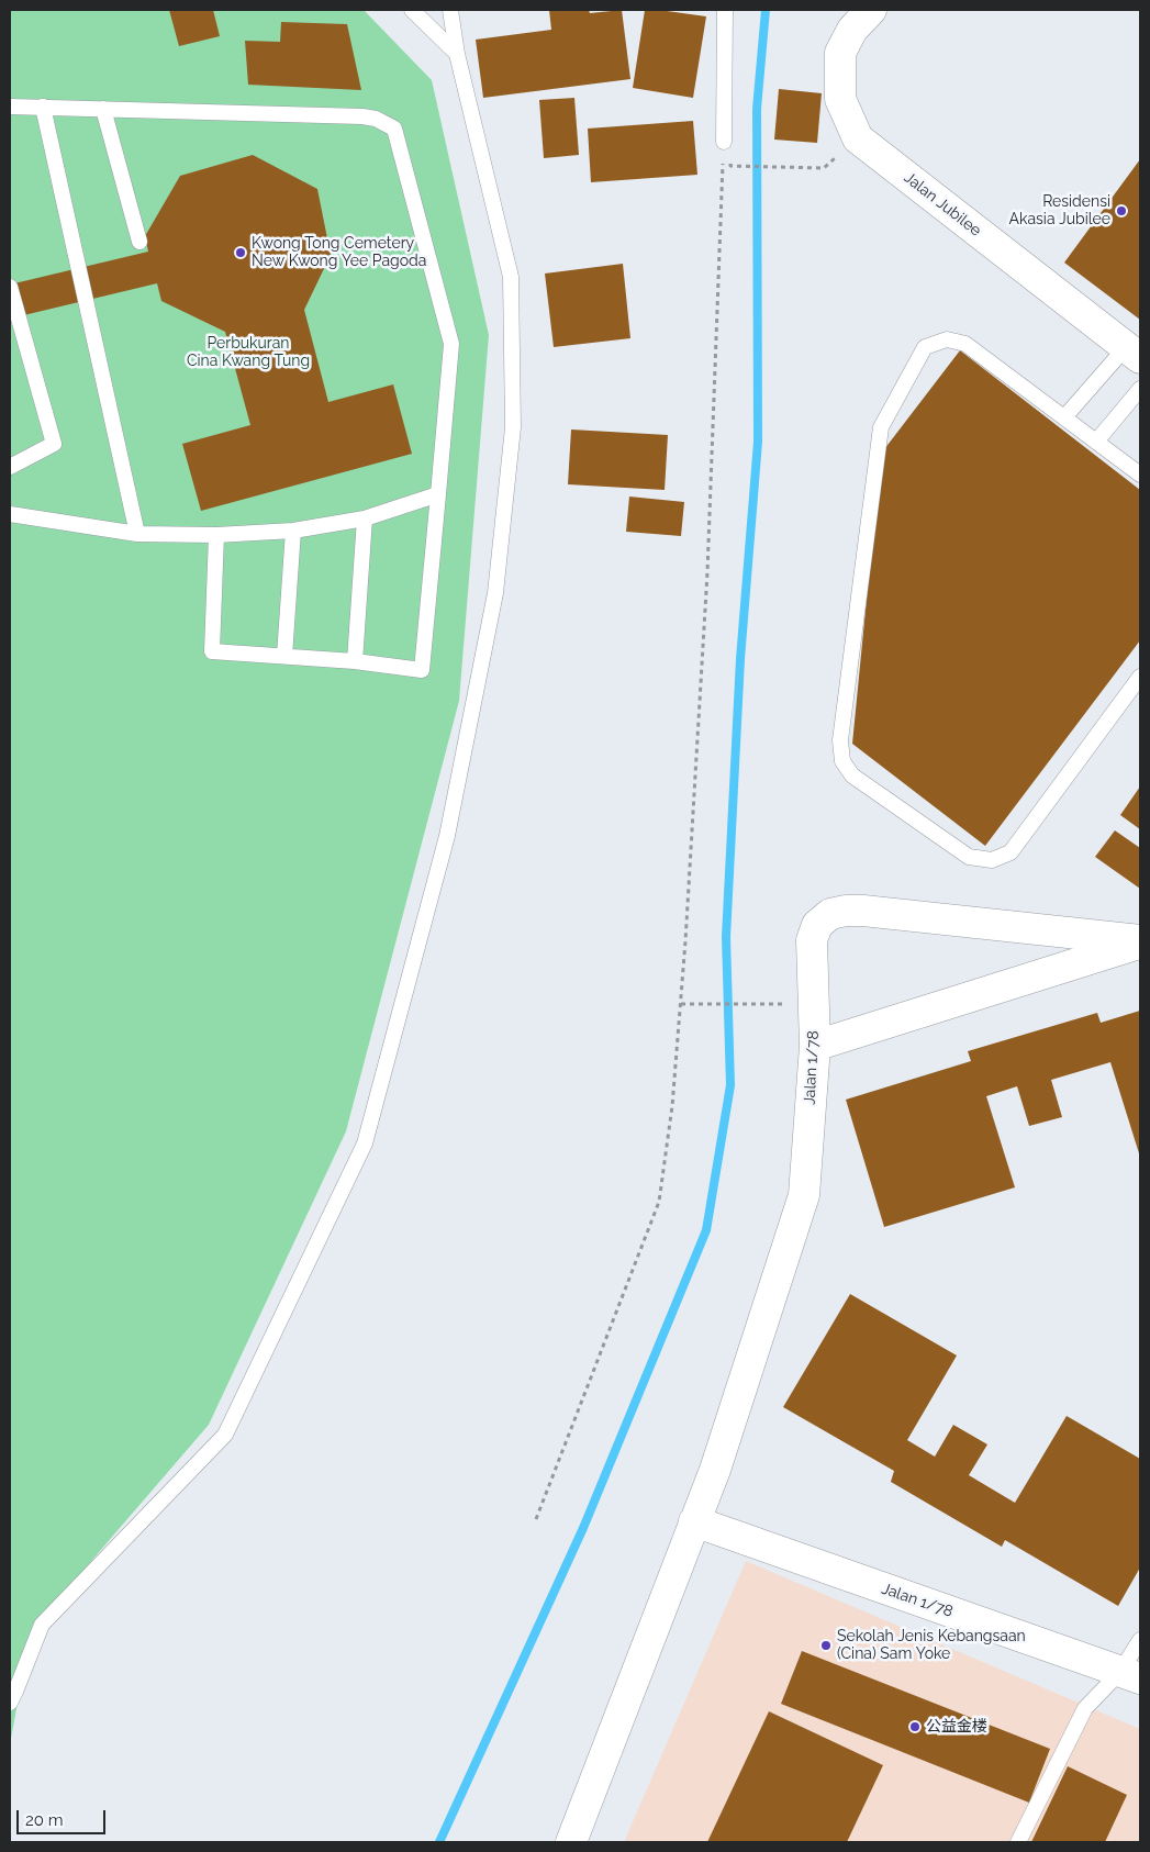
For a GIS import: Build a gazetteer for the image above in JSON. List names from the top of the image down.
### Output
{
  "streets": {
    "street": ["Jalan Jubilee", "Jalan 1/78"]
  },
  "parks": ["Perbukuran Cina Kwang Tung"],
  "places": [
    "Residensi Akasia Jubilee",
    "Kwong Tong Cemetery New Kwong Yee Pagoda",
    "Sekolah Jenis Kebangsaan (Cina) Sam Yoke",
    "公益金楼"
  ],
  "scale_bar": "20 m"
}
